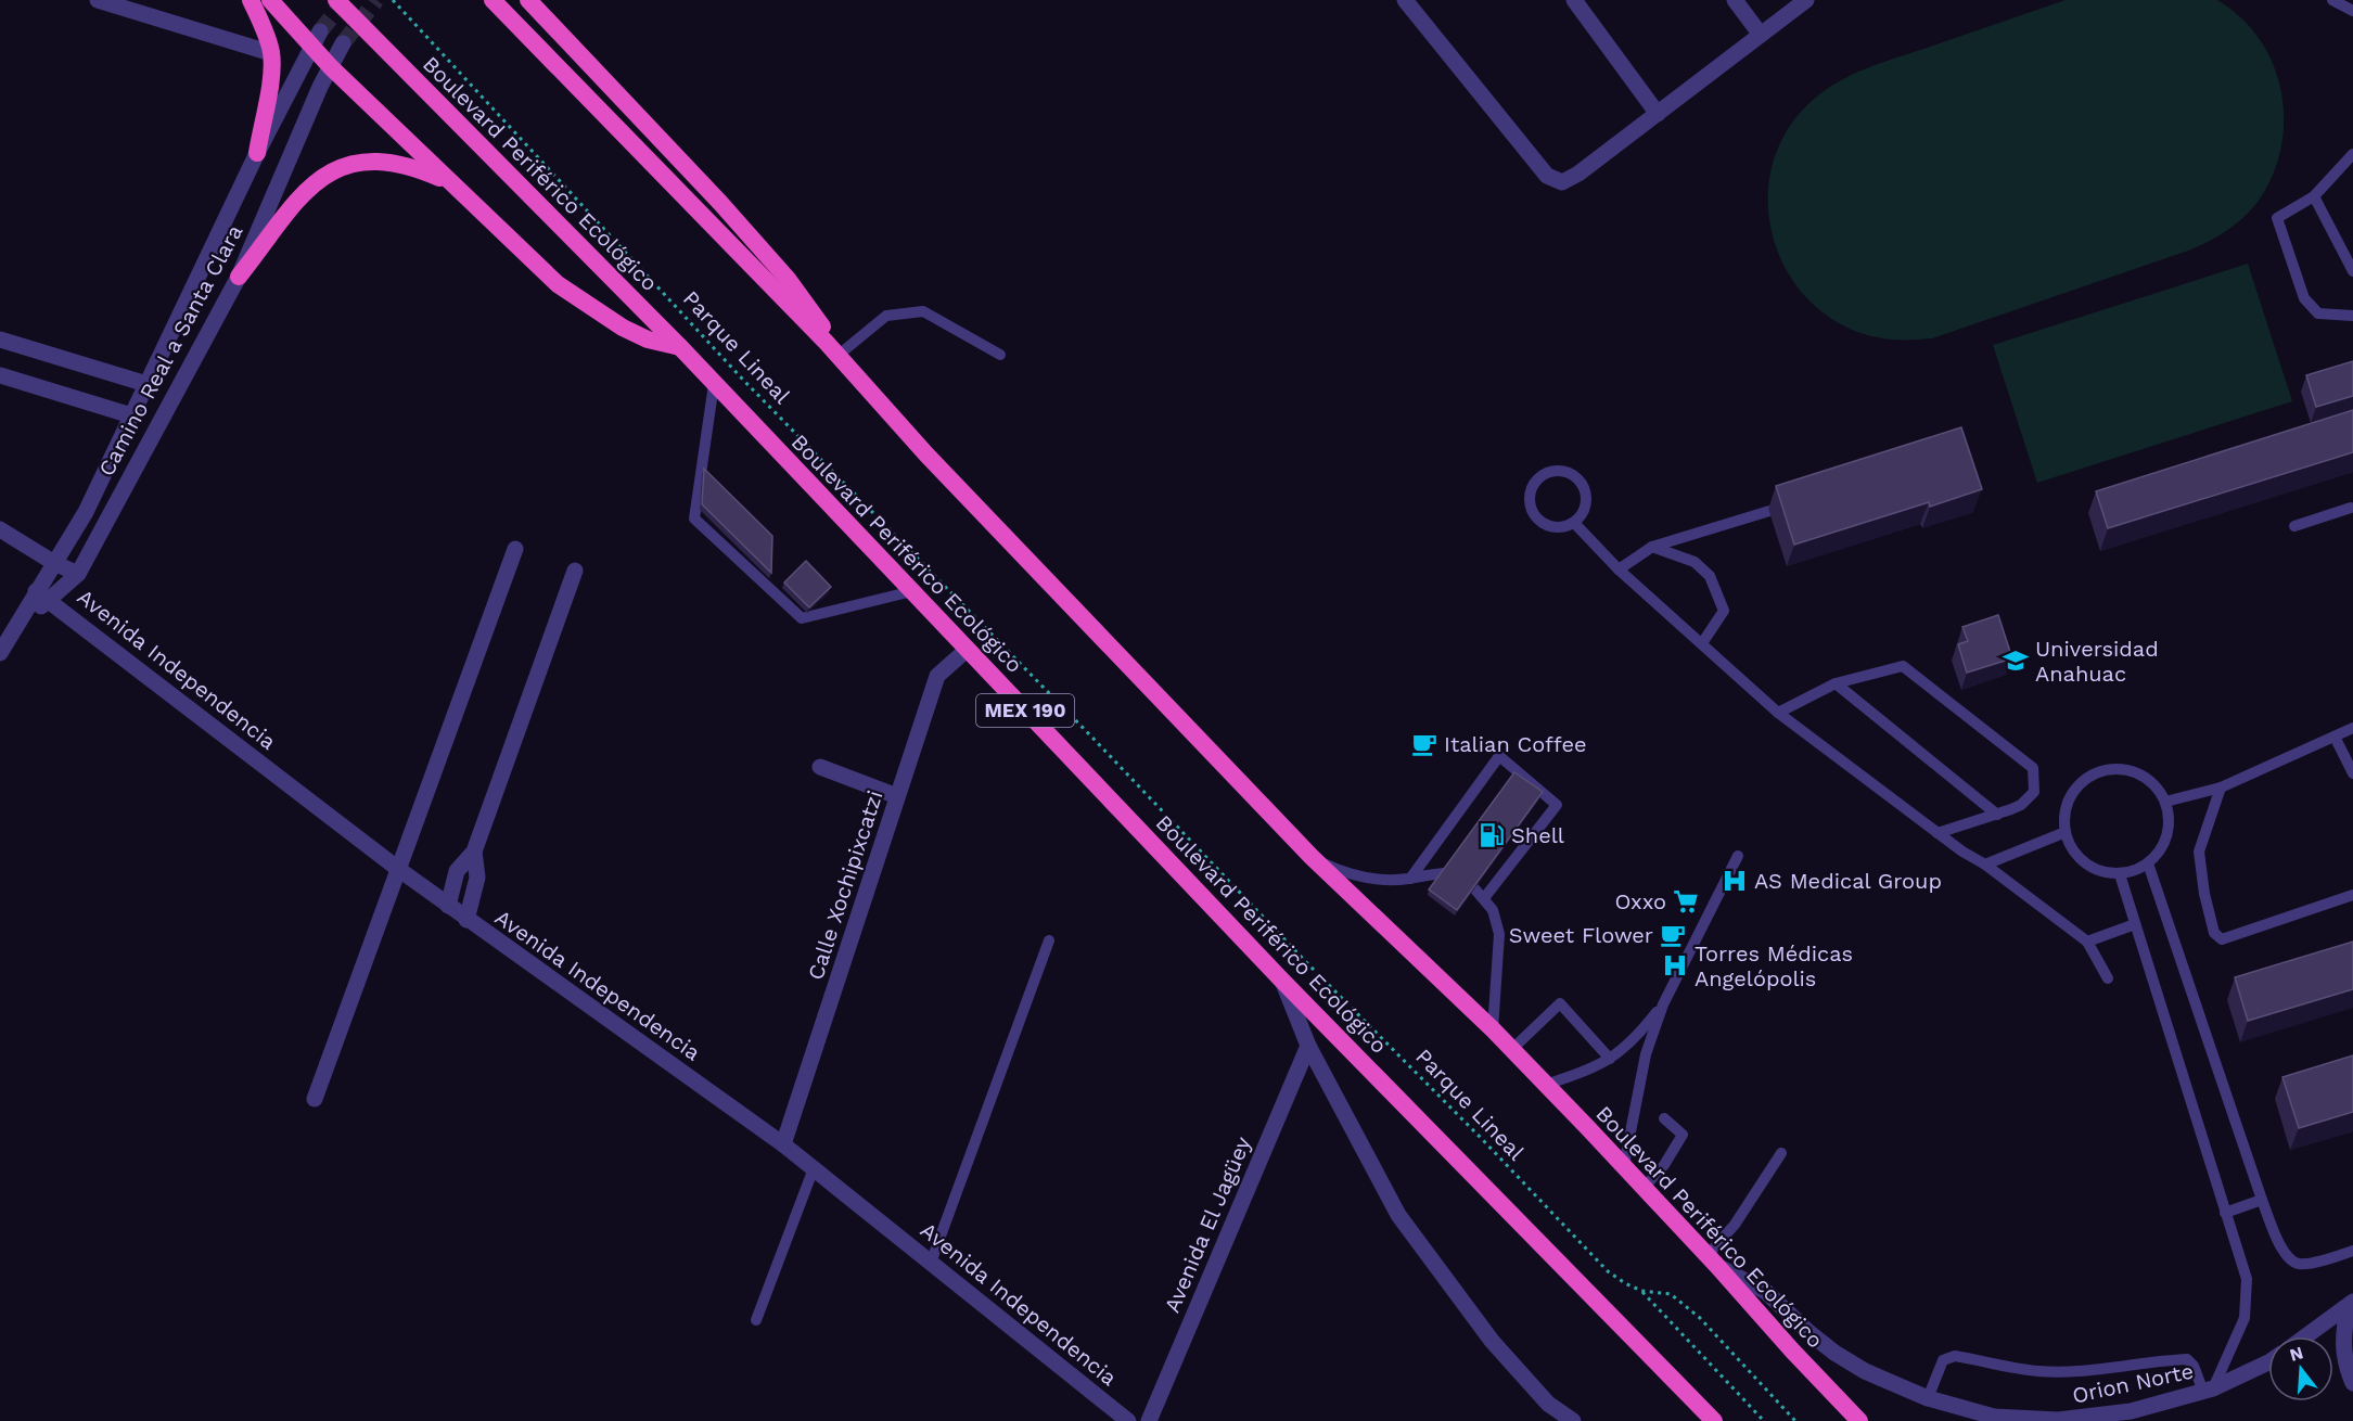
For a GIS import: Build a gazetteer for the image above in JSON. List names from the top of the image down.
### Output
{
  "streets": {
    "highway": ["Boulevard Periférico Ecológico", "MEX 190"],
    "street": [
      "Camino Real a Santa Clara",
      "Avenida Independencia",
      "Calle Xochipixcatzi",
      "Avenida El Jagüey",
      "Orion Norte"
    ],
    "path": ["Parque Lineal"]
  },
  "crossings": [
    ["Boulevard Periférico Ecológico", "Calle Xochipixcatzi"],
    ["Boulevard Periférico Ecológico", "Orion Norte"],
    ["Camino Real a Santa Clara", "Avenida Independencia"],
    ["Avenida Independencia", "Calle Xochipixcatzi"]
  ],
  "places": {
    "school or university": ["Universidad Anahuac"],
    "cafe": ["Italian Coffee", "Sweet Flower"],
    "fuel station": ["Shell"],
    "hospital": ["AS Medical Group", "Torres Médicas Angelópolis"],
    "supermarket": ["Oxxo"]
  },
  "north": "top"
}
